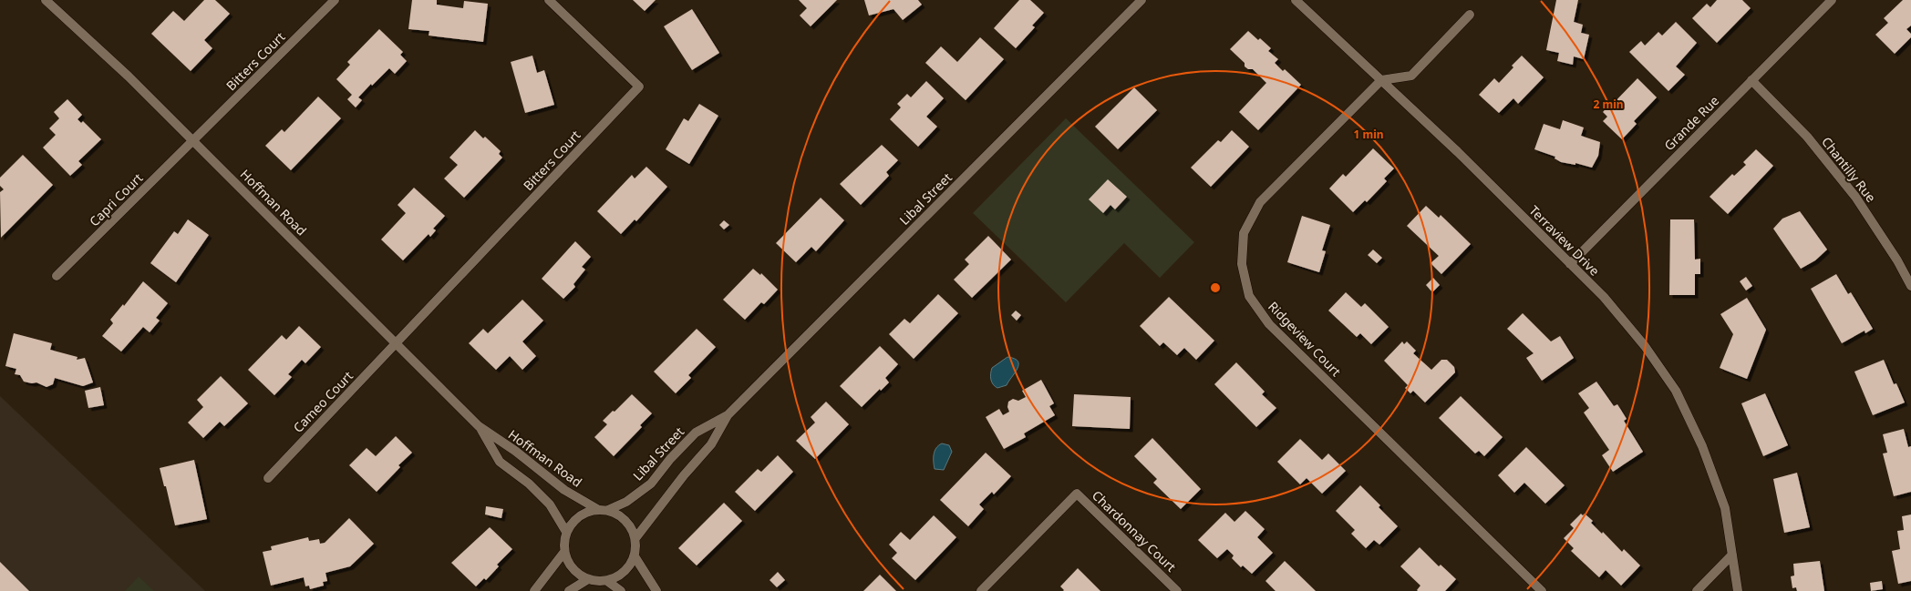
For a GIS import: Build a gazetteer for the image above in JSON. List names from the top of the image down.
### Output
{
  "streets": {
    "street": [
      "Bitters Court",
      "Grande Rue",
      "Chantilly Rue",
      "Libal Street",
      "Capri Court",
      "Hoffman Road",
      "Terraview Drive",
      "Ridgeview Court",
      "Cameo Court",
      "Chardonnay Court"
    ]
  },
  "crossings": [
    ["Bitters Court", "Capri Court"],
    ["Bitters Court", "Hoffman Road"],
    ["Bitters Court", "Cameo Court"],
    ["Grande Rue", "Chantilly Rue"],
    ["Grande Rue", "Terraview Drive"],
    ["Libal Street", "Hoffman Road"],
    ["Capri Court", "Hoffman Road"],
    ["Hoffman Road", "Cameo Court"],
    ["Terraview Drive", "Ridgeview Court"]
  ],
  "rings": ["2 min", "1 min"]
}
